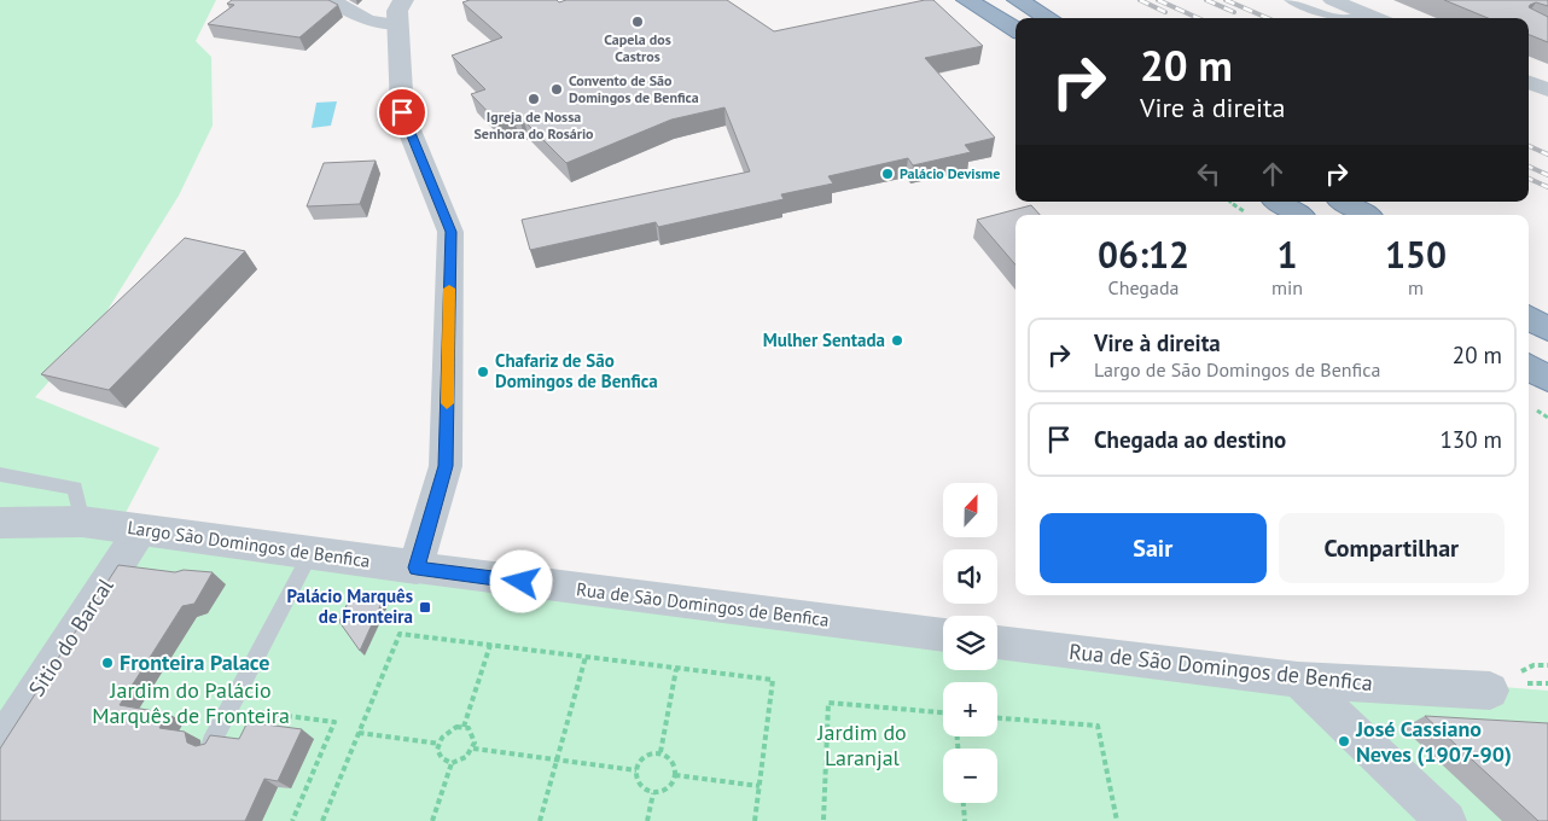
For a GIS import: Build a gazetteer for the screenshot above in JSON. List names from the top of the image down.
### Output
{
  "streets": {
    "street": ["Largo São Domingos de Benfica", "Rua de São Domingos de Benfica", "Sitio do Barcal"]
  },
  "crossings": [
    ["Largo São Domingos de Benfica", "Rua de São Domingos de Benfica"],
    ["Largo São Domingos de Benfica", "Sitio do Barcal"]
  ],
  "parks": ["Jardim do Palácio Marquês de Fronteira", "Jardim do Laranjal"],
  "places": {
    "other": [
      "Capela dos Castros",
      "Convento de São Domingos de Benfica",
      "Igreja de Nossa Senhora do Rosário",
      "Palácio Devisme",
      "Mulher Sentada",
      "Chafariz de São Domingos de Benfica",
      "Fronteira Palace",
      "José Cassiano Neves (1907-90)"
    ],
    "transit": ["Palácio Marquês de Fronteira"]
  },
  "north": "top",
  "page": {
    "turn": ["20 m", "Vire à direita"],
    "eta": [
      "06:12",
      "Chegada",
      "1",
      "min",
      "150",
      "m"
    ],
    "list": [
      {
        "name": "Vire à direita",
        "note": "Largo de São Domingos de Benfica",
        "value": "20 m"
      },
      {
        "name": "Chegada ao destino",
        "value": "130 m"
      }
    ],
    "map_buttons": ["+", "−"],
    "buttons": ["Sair", "Compartilhar"]
  }
}
